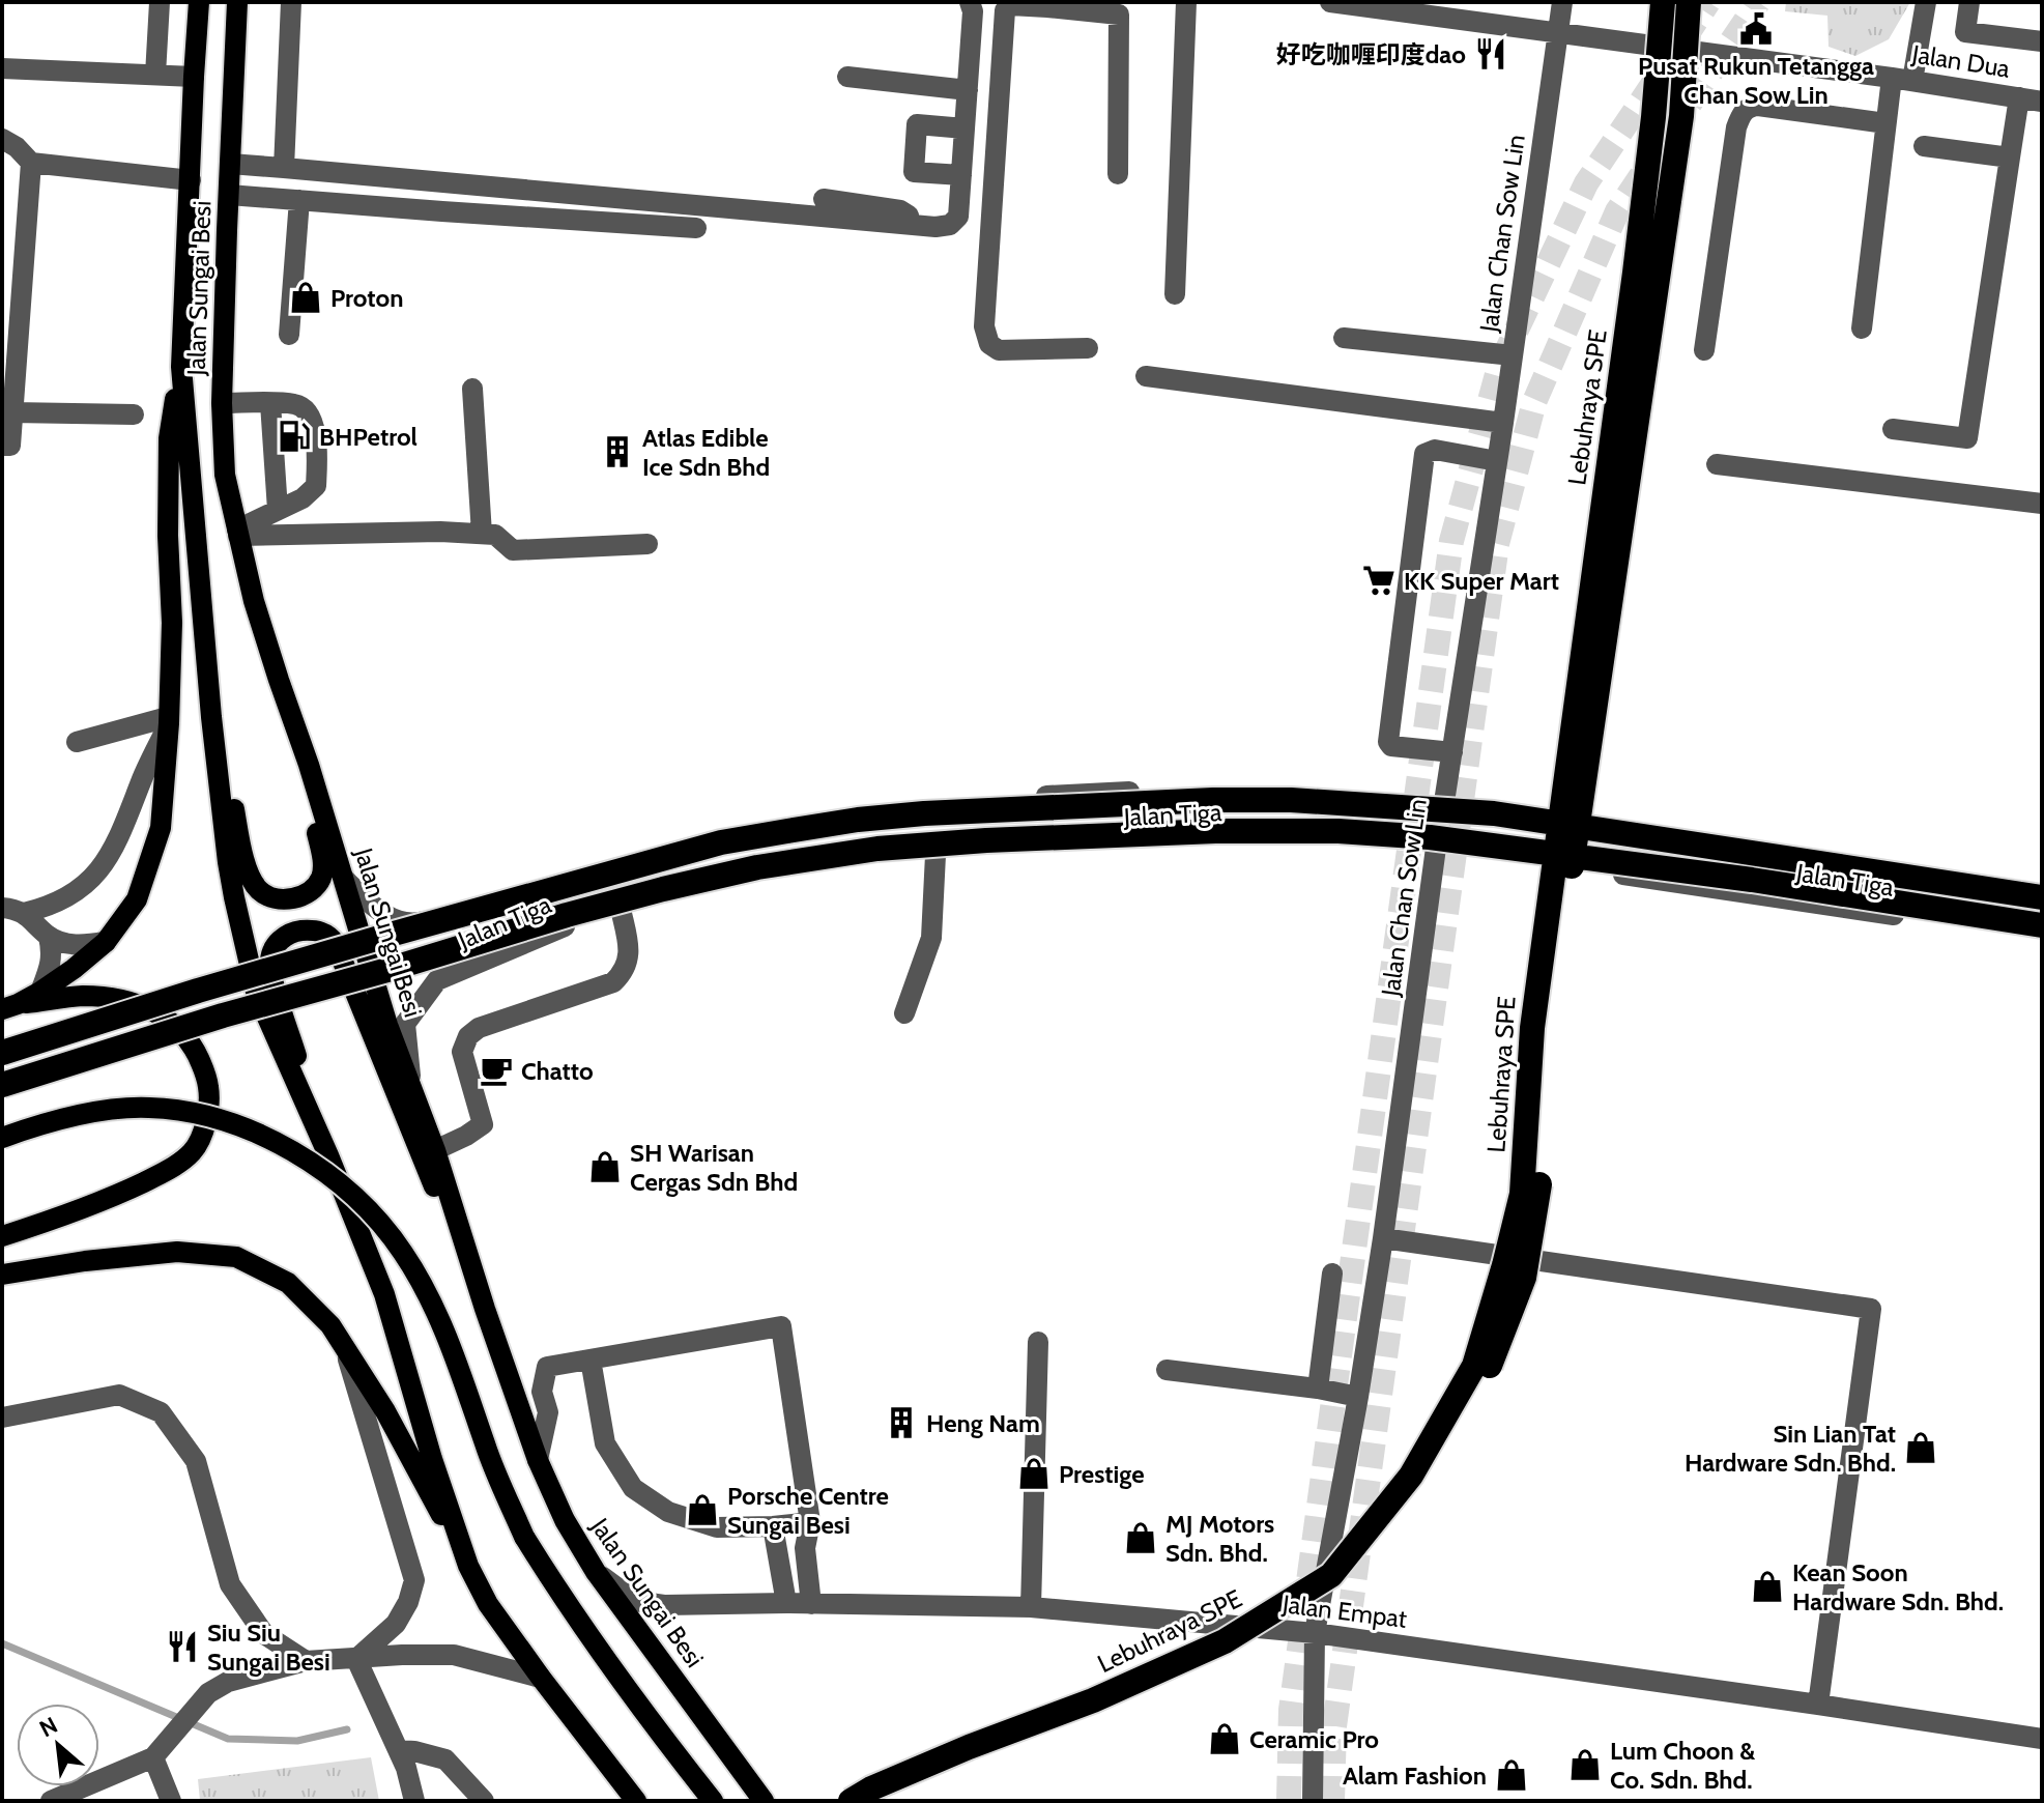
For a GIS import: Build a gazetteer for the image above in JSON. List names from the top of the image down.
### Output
{
  "streets": {
    "highway": ["Lebuhraya SPE"],
    "main road": ["Jalan Sungai Besi"],
    "street": [
      "Jalan Dua",
      "Jalan Chan Sow Lin",
      "Jalan Tiga",
      "Jalan Empat"
    ]
  },
  "crossings": [
    ["Jalan Dua", "Jalan Chan Sow Lin"],
    ["Jalan Chan Sow Lin", "Jalan Tiga"],
    ["Jalan Chan Sow Lin", "Jalan Empat"],
    ["Jalan Sungai Besi", "Jalan Tiga"],
    ["Jalan Sungai Besi", "Jalan Empat"]
  ],
  "places": {
    "public building": ["Pusat Rukun Tetangga Chan Sow Lin"],
    "restaurant": ["好吃咖喱印度dao", "Siu Siu Sungai Besi"],
    "shop": [
      "Proton",
      "SH Warisan Cergas Sdn Bhd",
      "Sin Lian Tat Hardware Sdn. Bhd.",
      "Prestige",
      "Porsche Centre Sungai Besi",
      "MJ Motors Sdn. Bhd.",
      "Kean Soon Hardware Sdn. Bhd.",
      "Ceramic Pro",
      "Lum Choon & Co. Sdn. Bhd.",
      "Alam Fashion"
    ],
    "fuel station": ["BHPetrol"],
    "building": ["Atlas Edible Ice Sdn Bhd", "Heng Nam"],
    "supermarket": ["KK Super Mart"],
    "cafe": ["Chatto"]
  },
  "north": "top left"
}
